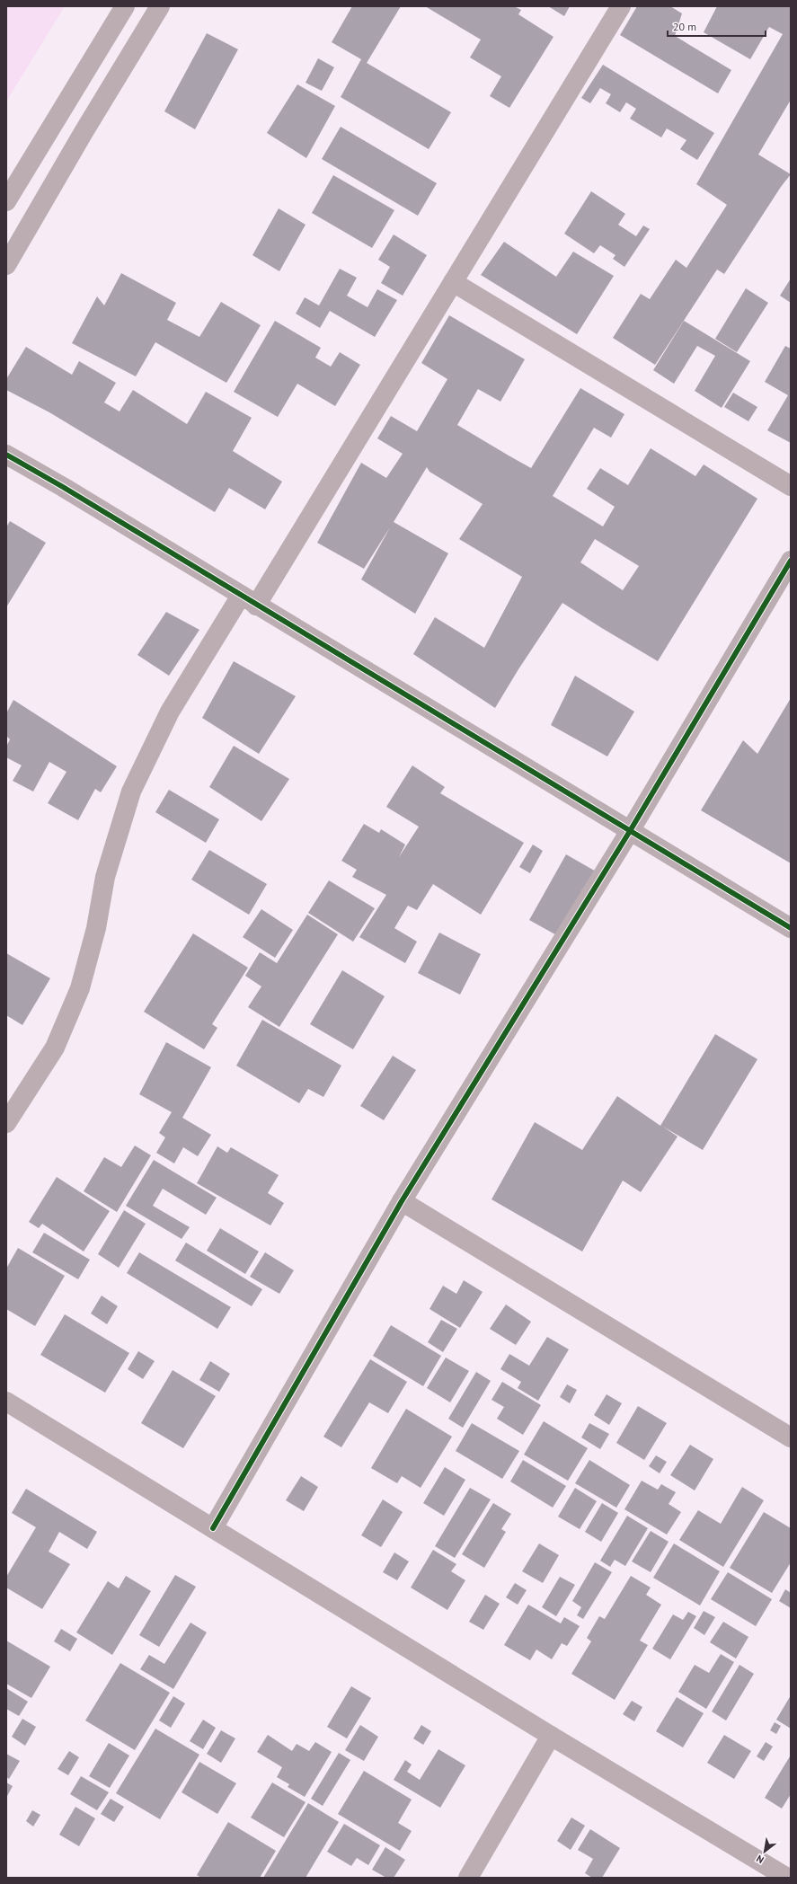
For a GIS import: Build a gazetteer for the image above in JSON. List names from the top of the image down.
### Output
{
  "scale_bar": "20 m",
  "north": "bottom left"
}
